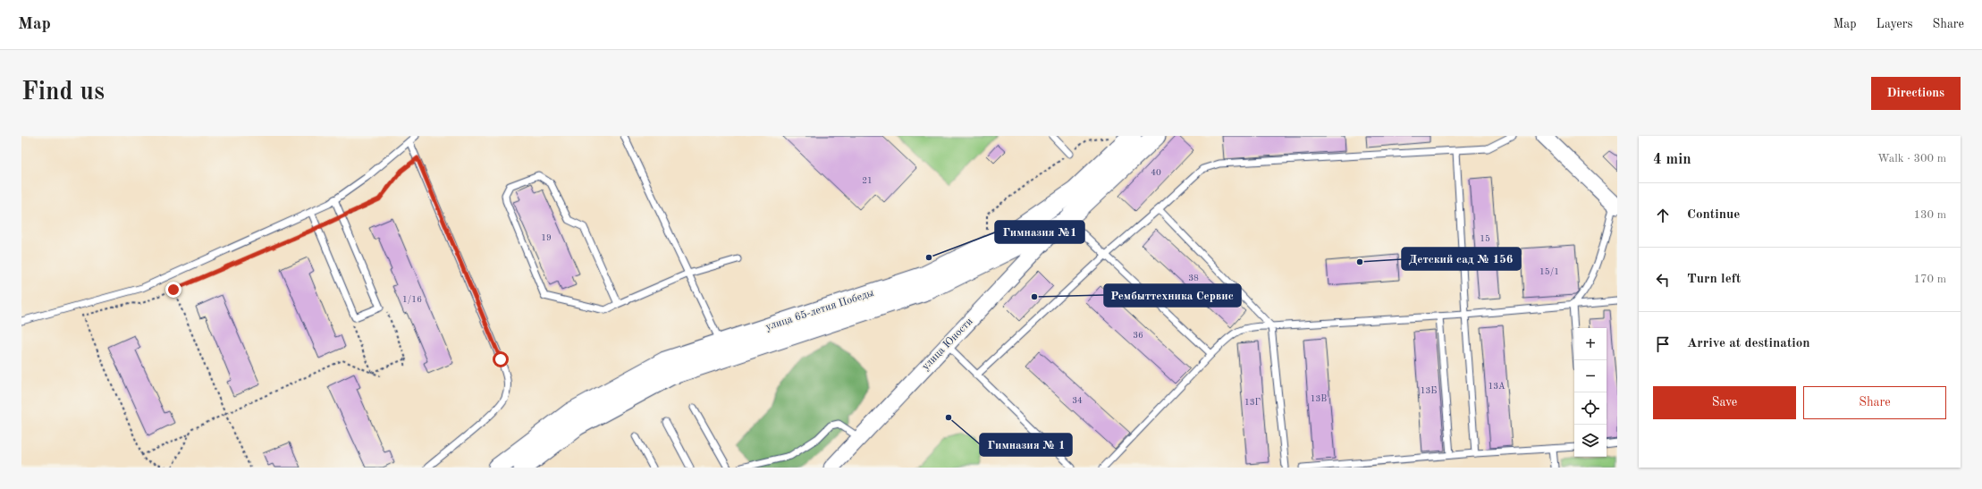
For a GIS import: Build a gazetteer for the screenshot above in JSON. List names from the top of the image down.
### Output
{
  "streets": {
    "main road": ["улица 65-летия Победы"],
    "street": ["улица Юности"]
  },
  "crossings": [
    ["улица 65-летия Победы", "улица Юности"]
  ],
  "places": [
    "Гимназия №1",
    "Детский сад № 156",
    "Рембыттехника Сервис",
    "Гимназия № 1"
  ],
  "house_numbers": [
    "40",
    "21",
    "19",
    "15",
    "15/1",
    "38",
    "1/16",
    "36",
    "13А",
    "13Б",
    "13В",
    "34",
    "13Г"
  ],
  "page": {
    "header": "Map",
    "nav": ["Map", "Layers", "Share"],
    "buttons": [
      "Directions",
      ["Save", "Share"]
    ],
    "title": "Find us",
    "heading": ["4 min", "Walk · 300 m"],
    "list": [
      ["Continue", "130 m"],
      ["Turn left", "170 m"],
      "Arrive at destination"
    ],
    "map_buttons": ["+", "−"]
  }
}
